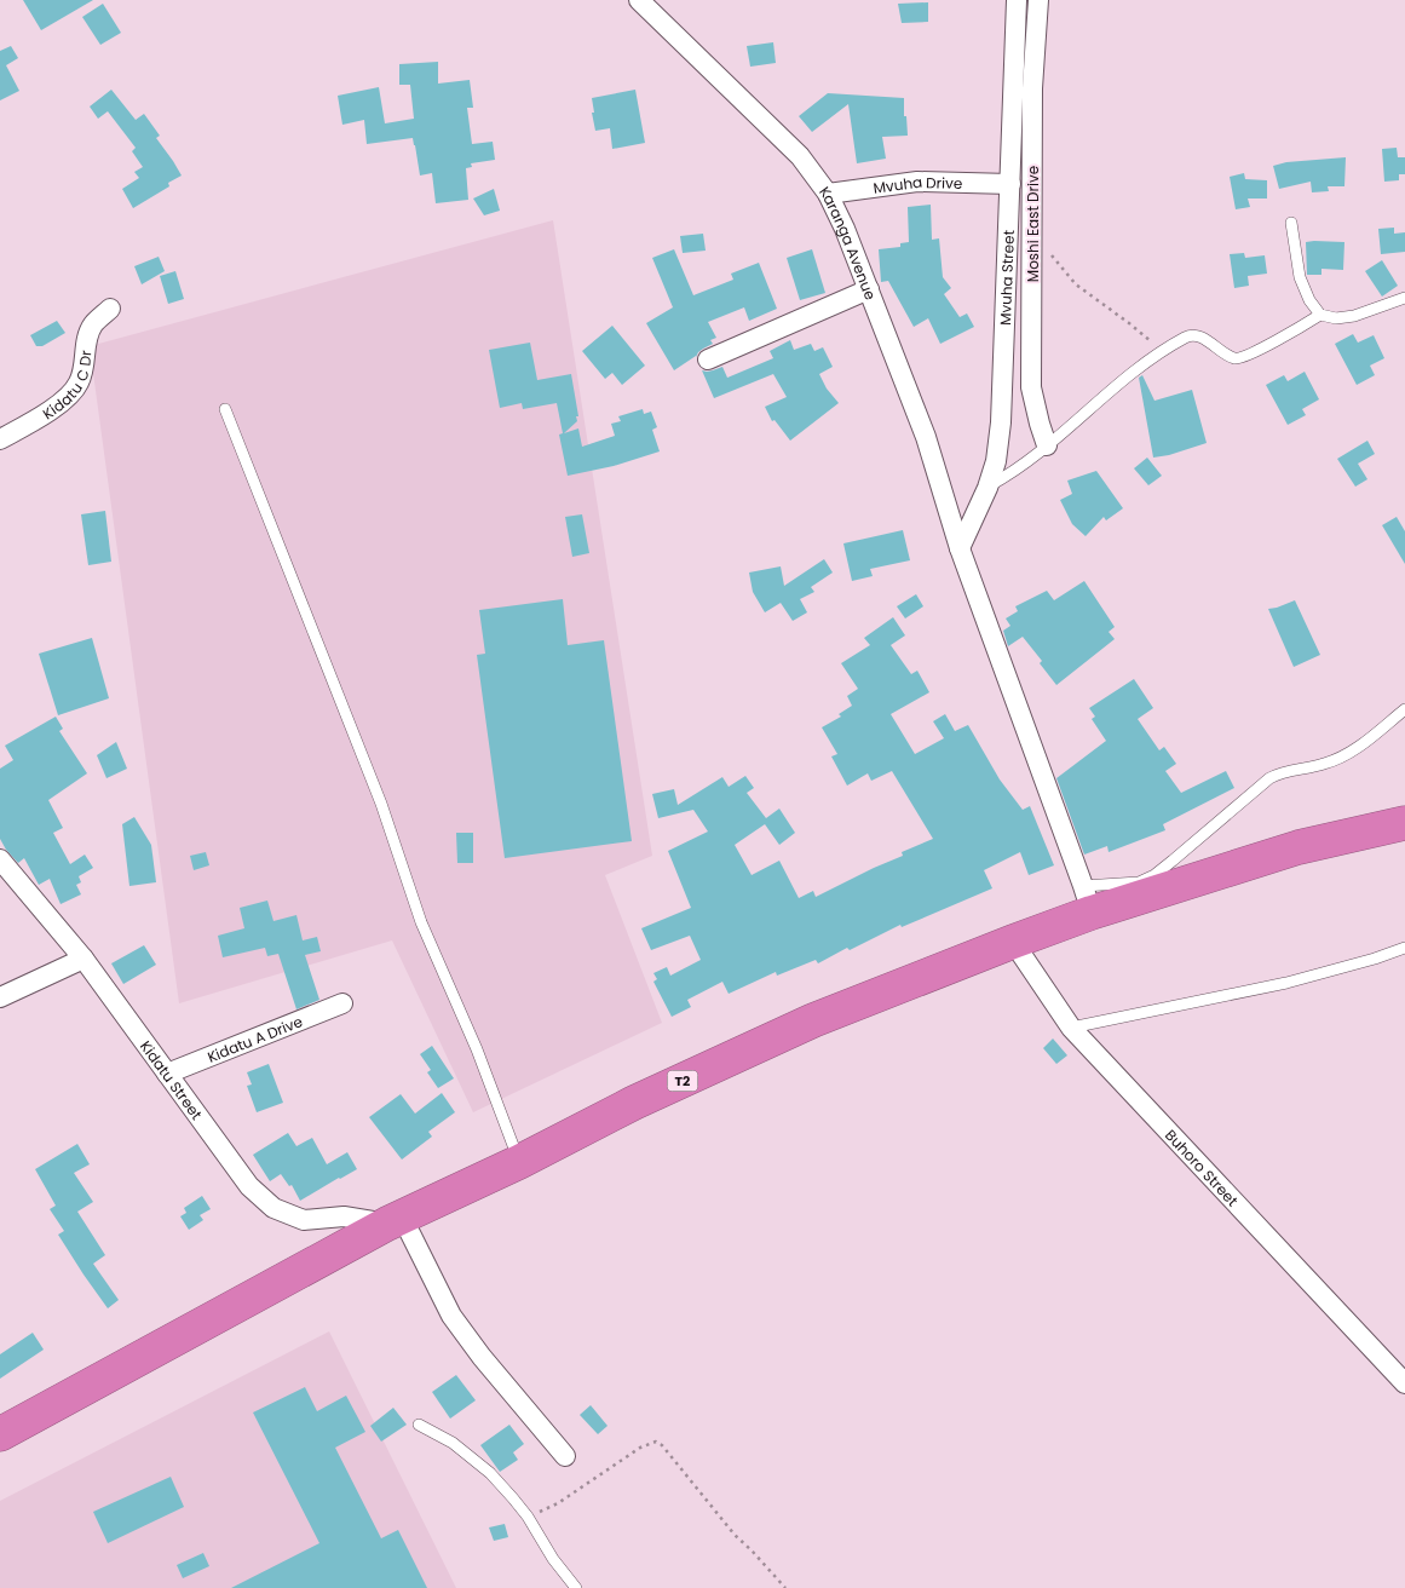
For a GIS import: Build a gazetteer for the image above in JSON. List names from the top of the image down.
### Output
{
  "streets": {
    "highway": ["T2"],
    "street": [
      "Mvuha Drive",
      "Moshi East Drive",
      "Karanga Avenue",
      "Mvuha Street",
      "Kidatu C Dr",
      "Kidatu A Drive",
      "Kidatu Street",
      "Buhoro Street"
    ]
  },
  "crossings": [
    ["Mvuha Drive", "Karanga Avenue"],
    ["Mvuha Drive", "Mvuha Street"],
    ["Karanga Avenue", "Mvuha Street"],
    ["Karanga Avenue", "T2"],
    ["Kidatu A Drive", "Kidatu Street"],
    ["Kidatu Street", "T2"],
    ["T2", "Buhoro Street"]
  ]
}
